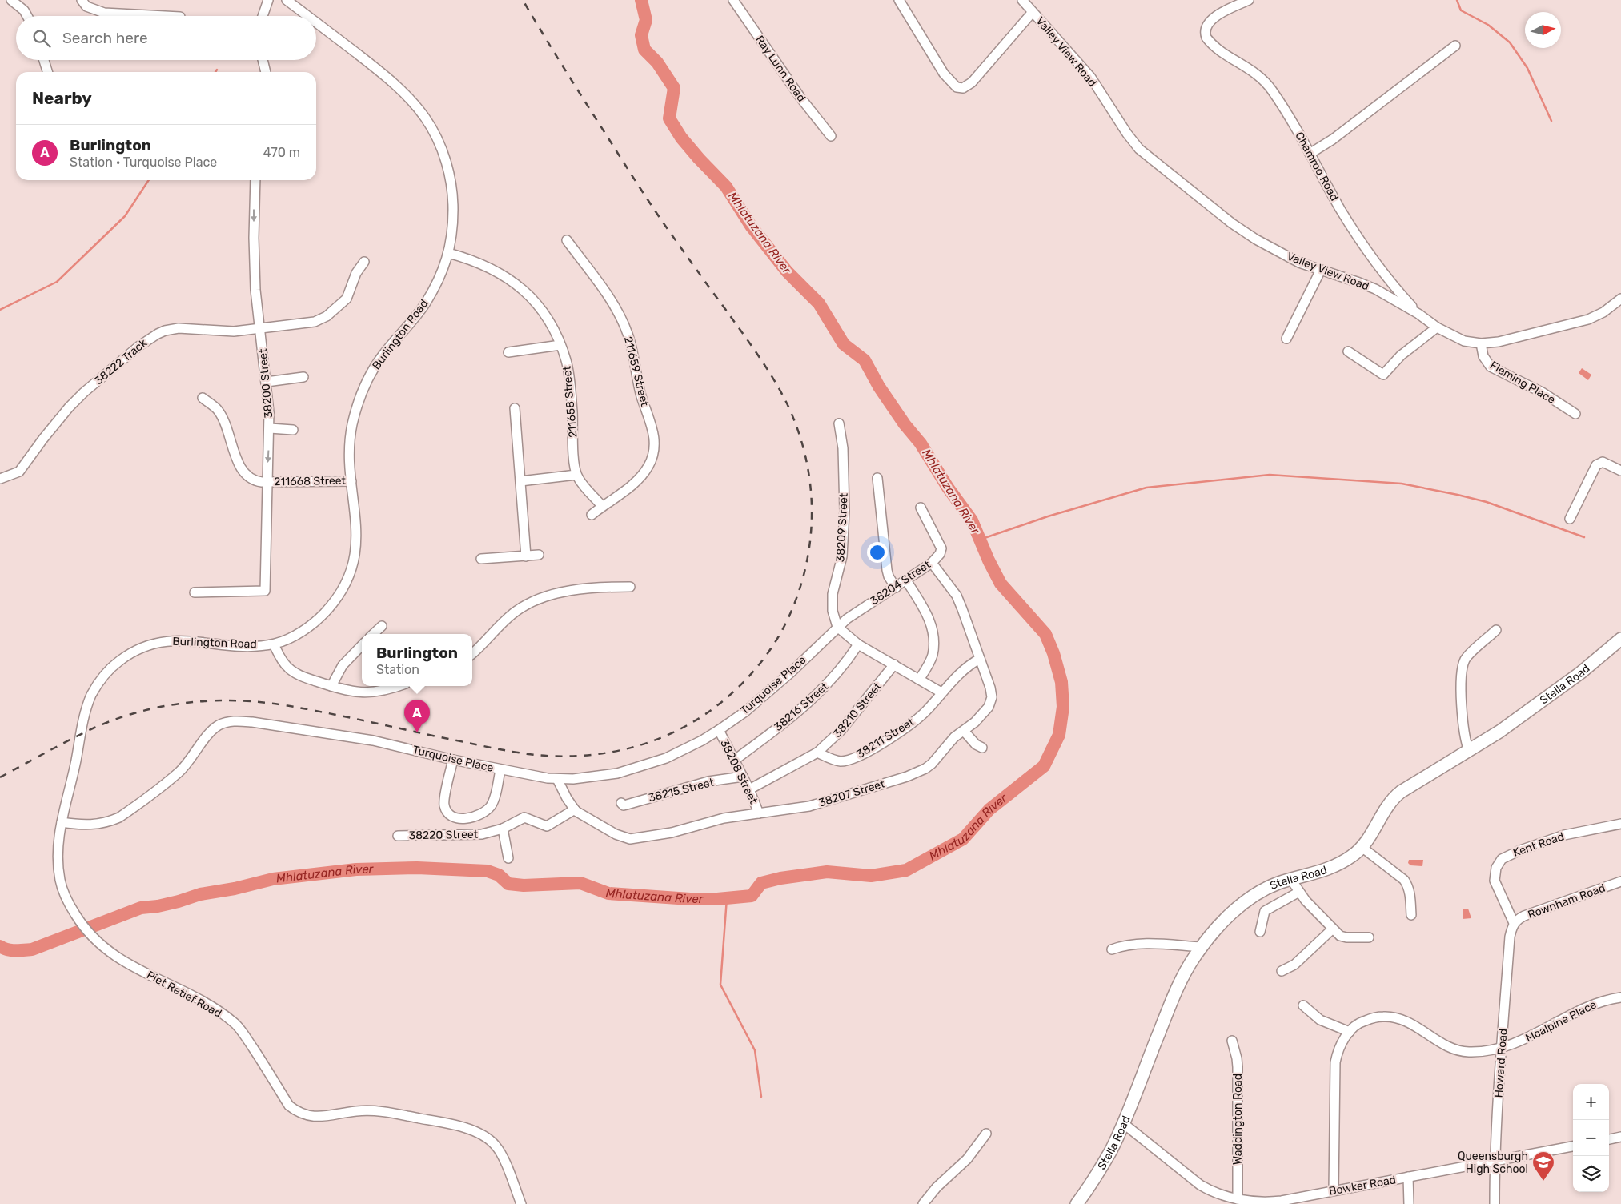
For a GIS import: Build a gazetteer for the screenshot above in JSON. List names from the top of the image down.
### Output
{
  "streets": {
    "main road": ["Stella Road"],
    "street": [
      "Valley View Road",
      "Ray Lunn Road",
      "Chamroo Road",
      "Burlington Road",
      "38222 Track",
      "211659 Street",
      "Fleming Place",
      "38200 Street",
      "211658 Street",
      "211668 Street",
      "38209 Street",
      "38204 Street",
      "Turquoise Place",
      "38216 Street",
      "38210 Street",
      "38211 Street",
      "38208 Street",
      "38215 Street",
      "38207 Street",
      "38220 Street",
      "Kent Road",
      "Rownham Road",
      "Piet Retief Road",
      "Mcalpine Place",
      "Howard Road",
      "Waddington Road",
      "Bowker Road"
    ]
  },
  "crossings": [
    ["Valley View Road", "Chamroo Road"],
    ["Valley View Road", "Fleming Place"],
    ["Burlington Road", "211658 Street"],
    ["Burlington Road", "211668 Street"],
    ["Burlington Road", "Piet Retief Road"],
    ["38222 Track", "38200 Street"],
    ["38200 Street", "211668 Street"],
    ["38209 Street", "38204 Street"],
    ["38209 Street", "Turquoise Place"],
    ["38204 Street", "Turquoise Place"],
    ["38204 Street", "38207 Street"],
    ["Stella Road", "Bowker Road"],
    ["Turquoise Place", "38208 Street"],
    ["Turquoise Place", "38207 Street"],
    ["Turquoise Place", "Piet Retief Road"],
    ["38216 Street", "38208 Street"],
    ["38210 Street", "38211 Street"],
    ["38210 Street", "38208 Street"],
    ["38211 Street", "38207 Street"],
    ["38208 Street", "38215 Street"],
    ["38208 Street", "38207 Street"],
    ["38207 Street", "38220 Street"],
    ["Kent Road", "Rownham Road"],
    ["Kent Road", "Howard Road"],
    ["Rownham Road", "Howard Road"],
    ["Mcalpine Place", "Howard Road"],
    ["Howard Road", "Bowker Road"],
    ["Waddington Road", "Bowker Road"]
  ],
  "one_way": ["38200 Street"],
  "water": ["Mhlatuzana River"],
  "places": {
    "school or university": ["Queensburgh High School"]
  },
  "north": "right",
  "page": {
    "search": "Search here",
    "heading": "Nearby",
    "list": [
      {
        "mark": "A",
        "name": "Burlington",
        "note": "Station · Turquoise Place",
        "value": "470 m"
      }
    ],
    "popup": ["Burlington", "Station"],
    "pins": "A",
    "map_buttons": ["+", "−"]
  }
}
